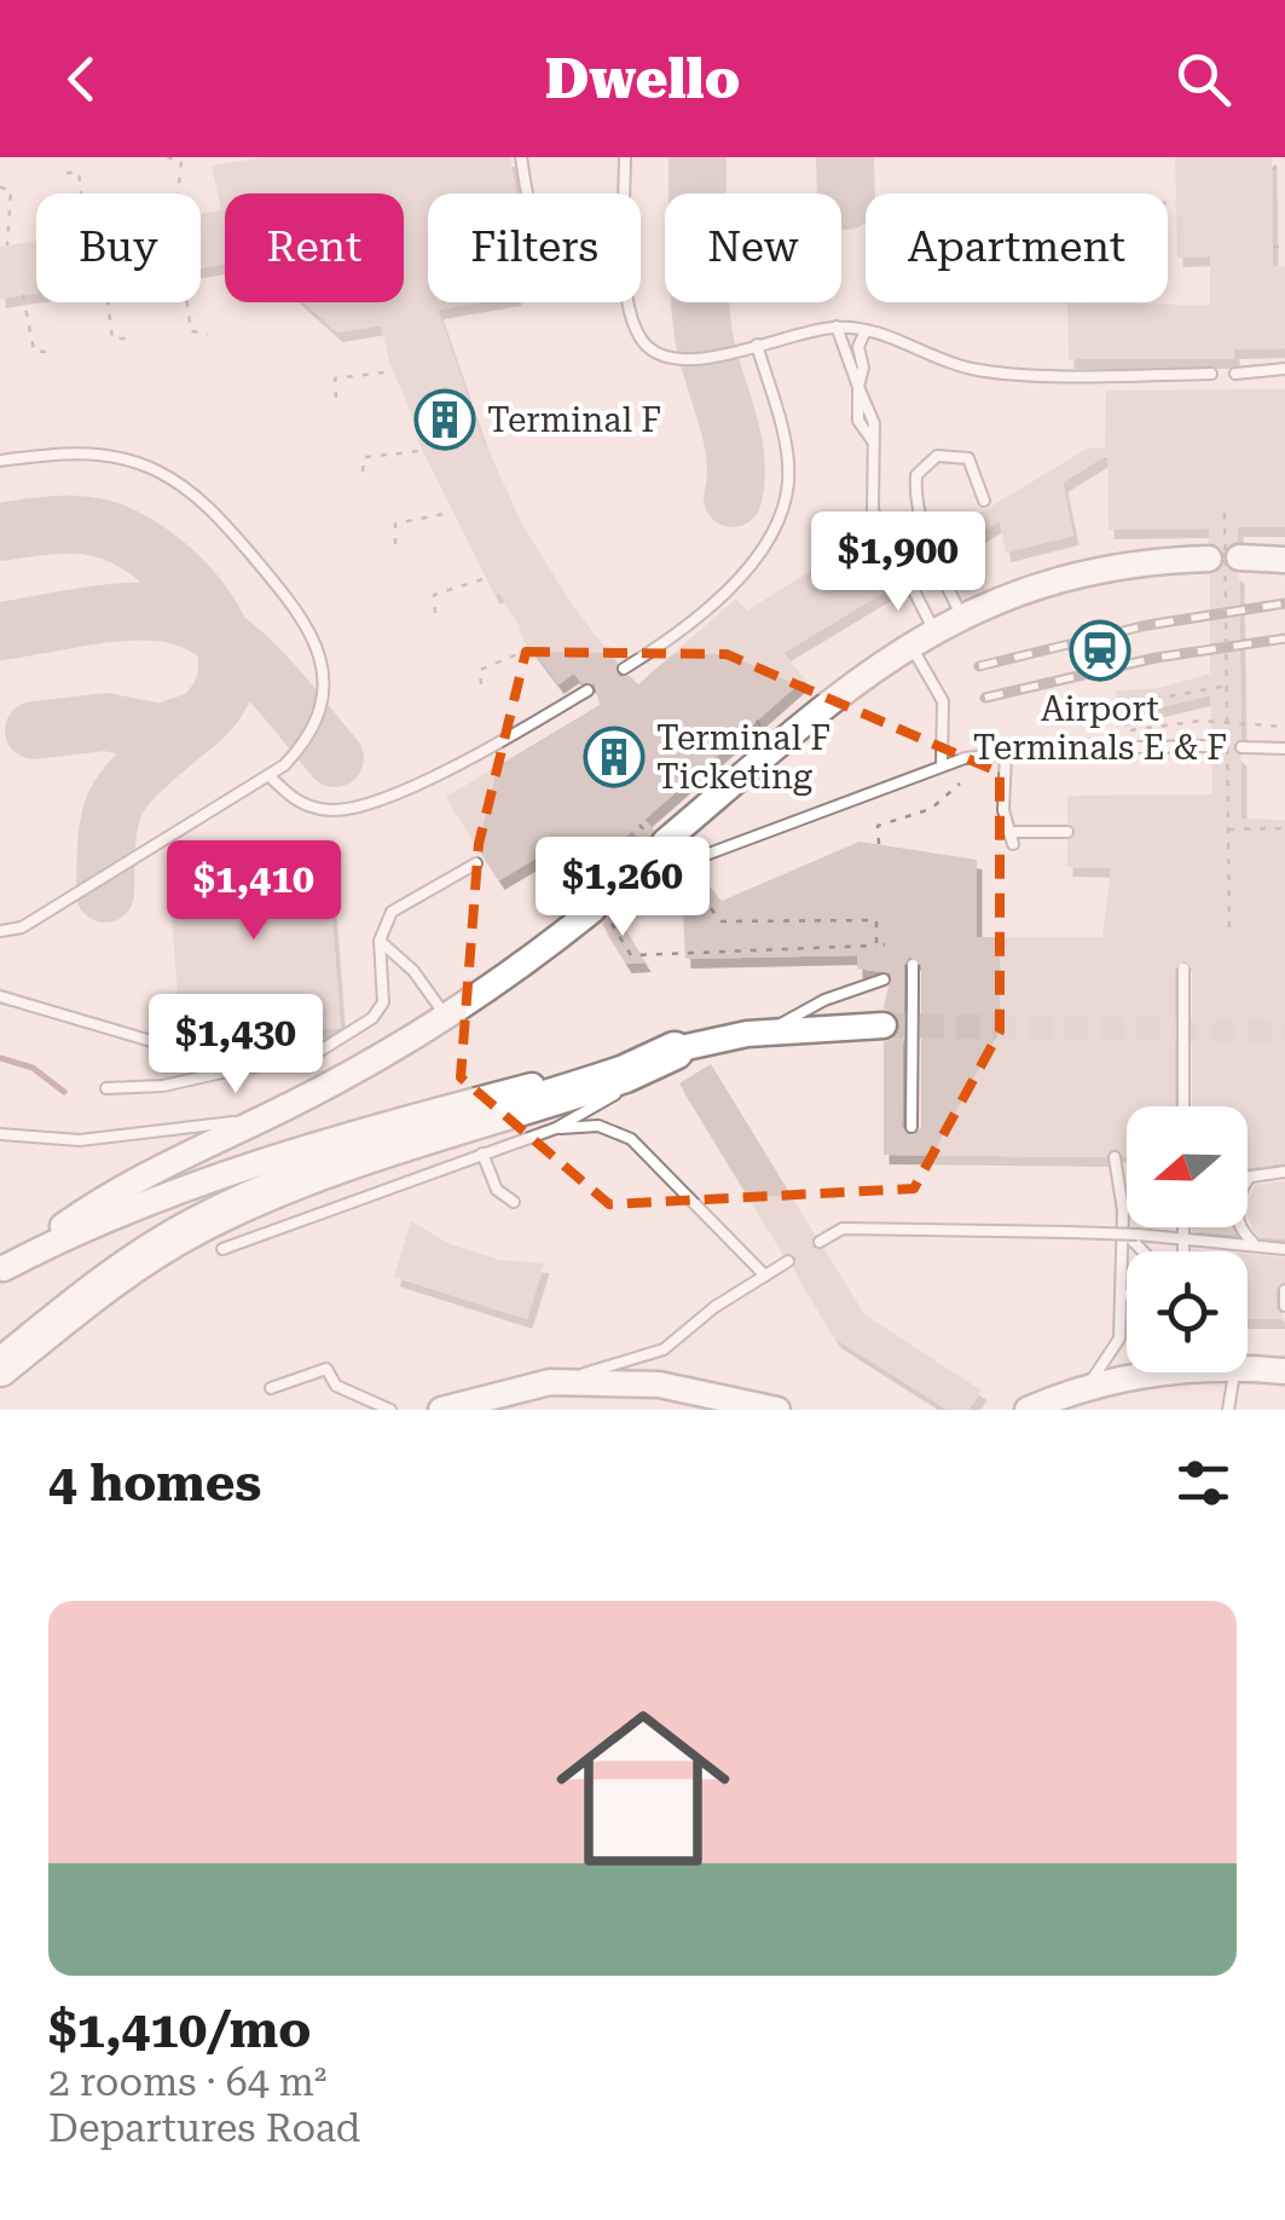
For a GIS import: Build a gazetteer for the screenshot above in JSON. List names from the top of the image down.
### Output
{
  "places": {
    "building": ["Terminal F", "Terminal F Ticketing"],
    "station": ["Airport Terminals E & F"]
  },
  "north": "left",
  "page": {
    "header": "Dwello",
    "chip": [
      "Buy",
      "Rent",
      "Filters",
      "New",
      "Apartment"
    ],
    "price": [
      "$1,900",
      "$1,260",
      "$1,410",
      "$1,430"
    ],
    "heading": "4 homes",
    "list": [
      {
        "name": "$1,410/mo",
        "note": "2 rooms · 64 m² · Departures Road"
      }
    ]
  }
}
